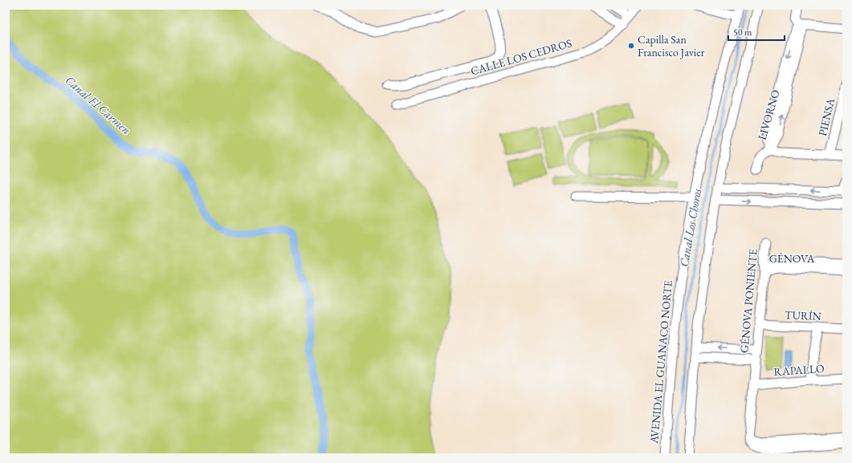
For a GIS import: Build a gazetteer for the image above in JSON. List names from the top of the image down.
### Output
{
  "streets": {
    "street": [
      "CALLE LOS CEDROS",
      "LIVORNO",
      "PIENSA",
      "GÉNOVA",
      "GÉNOVA PONIENTE",
      "TURÍN",
      "AVENIDA EL GUANACO NORTE",
      "RAPALLO"
    ]
  },
  "crossings": [
    ["GÉNOVA", "GÉNOVA PONIENTE"],
    ["GÉNOVA PONIENTE", "TURÍN"],
    ["GÉNOVA PONIENTE", "RAPALLO"]
  ],
  "water": ["Canal El Carmen", "Canal Los Choros"],
  "places": ["Capilla San Francisco Javier"],
  "scale_bar": "50 m"
}
